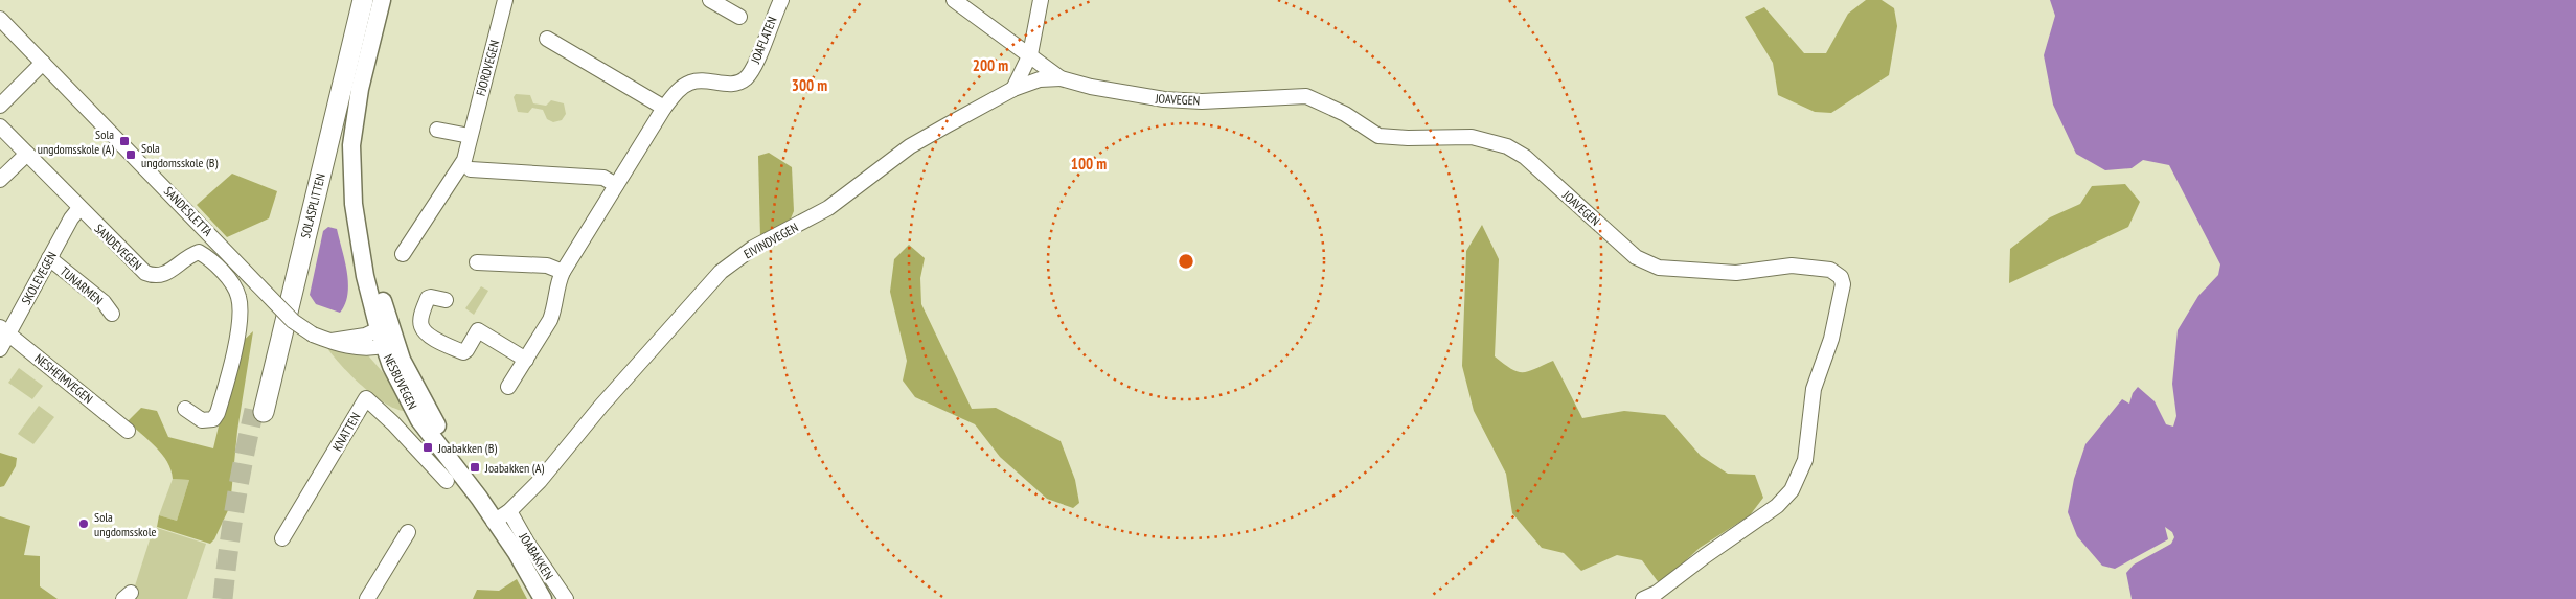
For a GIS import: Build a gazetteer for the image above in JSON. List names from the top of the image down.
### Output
{
  "streets": {
    "highway": ["SOLASPLITTEN"],
    "main road": ["NESBUVEGEN"],
    "street": [
      "JOAFLATEN",
      "FJORDVEGEN",
      "JOAVEGEN",
      "SANDESLETTA",
      "EIVINDVEGEN",
      "SANDEVEGEN",
      "SKOLEVEGEN",
      "TUNARMEN",
      "NESHEIMVEGEN",
      "KNATTEN",
      "JOABAKKEN"
    ]
  },
  "crossings": [
    ["JOAVEGEN", "EIVINDVEGEN"],
    ["SANDESLETTA", "NESBUVEGEN"],
    ["EIVINDVEGEN", "NESBUVEGEN"],
    ["EIVINDVEGEN", "JOABAKKEN"],
    ["SANDEVEGEN", "SKOLEVEGEN"],
    ["SKOLEVEGEN", "TUNARMEN"],
    ["SKOLEVEGEN", "NESHEIMVEGEN"],
    ["NESBUVEGEN", "KNATTEN"]
  ],
  "places": {
    "transit": [
      "Sola ungdomsskole (A)",
      "Sola ungdomsskole (B)",
      "Joabakken (B)",
      "Joabakken (A)"
    ],
    "other": ["Sola ungdomsskole"]
  },
  "rings": ["200 m", "300 m", "100 m"]
}
